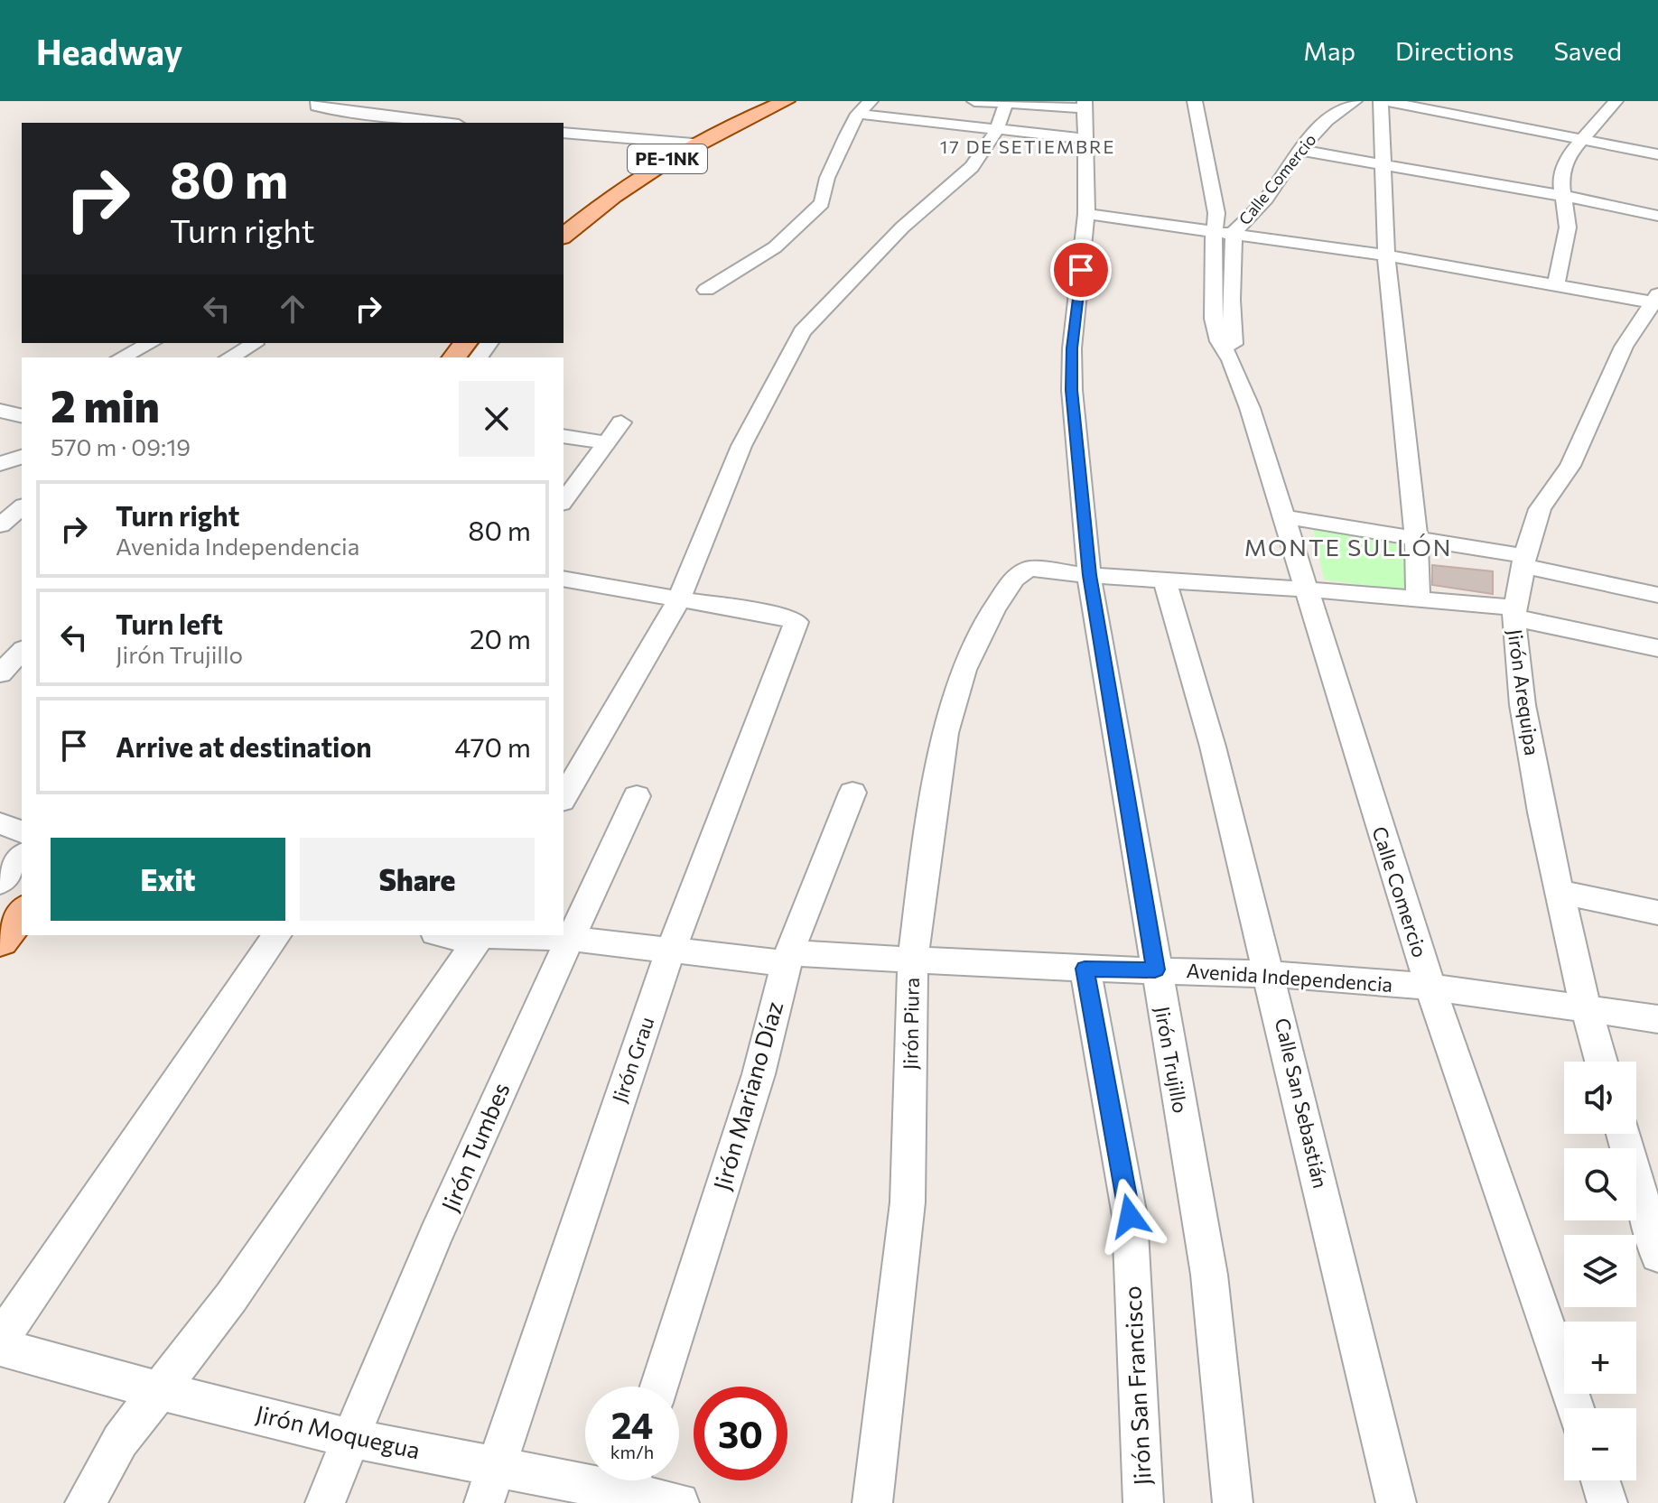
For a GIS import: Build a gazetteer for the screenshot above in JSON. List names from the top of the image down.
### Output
{
  "streets": {
    "main road": ["PE-1NK"],
    "street": [
      "Calle Comercio",
      "Jirón Arequipa",
      "Avenida Independencia",
      "Jirón Piura",
      "Jirón Grau",
      "Jirón Trujillo",
      "Jirón Mariano Díaz",
      "Calle San Sebastián",
      "Jirón Tumbes",
      "Jirón San Francisco",
      "Jirón Moquegua"
    ]
  },
  "crossings": [
    ["Calle Comercio", "Avenida Independencia"],
    ["Jirón Arequipa", "Avenida Independencia"],
    ["Avenida Independencia", "Jirón Piura"],
    ["Avenida Independencia", "Jirón Grau"],
    ["Avenida Independencia", "Jirón Trujillo"],
    ["Avenida Independencia", "Jirón Mariano Díaz"],
    ["Avenida Independencia", "Calle San Sebastián"],
    ["Avenida Independencia", "Jirón Tumbes"],
    ["Avenida Independencia", "Jirón San Francisco"],
    ["Jirón Piura", "Jirón Trujillo"],
    ["Jirón Grau", "Jirón Moquegua"],
    ["Jirón Tumbes", "Jirón Moquegua"]
  ],
  "districts": ["17 DE SETIEMBRE", "MONTE SULLÓN"],
  "page": {
    "header": "Headway",
    "nav": ["Map", "Directions", "Saved"],
    "turn": ["80 m", "Turn right"],
    "heading": ["2 min", "570 m · 09:19"],
    "list": [
      {
        "name": "Turn right",
        "note": "Avenida Independencia",
        "value": "80 m"
      },
      {
        "name": "Turn left",
        "note": "Jirón Trujillo",
        "value": "20 m"
      },
      {
        "name": "Arrive at destination",
        "value": "470 m"
      }
    ],
    "buttons": ["Exit", "Share"],
    "map_buttons": ["+", "−"],
    "speed": "24 km/h",
    "limit": "30"
  }
}
